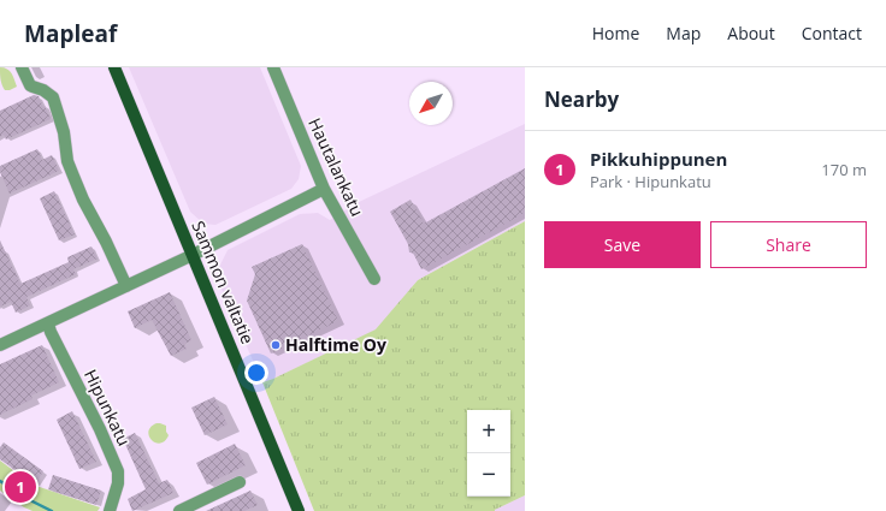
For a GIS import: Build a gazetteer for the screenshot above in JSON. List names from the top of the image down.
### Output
{
  "streets": {
    "main road": ["Sammon valtatie"],
    "street": ["Hautalankatu", "Hipunkatu"]
  },
  "places": ["Halftime Oy"],
  "north": "bottom left",
  "page": {
    "header": "Mapleaf",
    "nav": [
      "Home",
      "Map",
      "About",
      "Contact"
    ],
    "heading": "Nearby",
    "list": [
      {
        "mark": "1",
        "name": "Pikkuhippunen",
        "note": "Park · Hipunkatu",
        "value": "170 m"
      }
    ],
    "buttons": ["Save", "Share"],
    "map_buttons": ["+", "−"],
    "pins": "1"
  }
}
